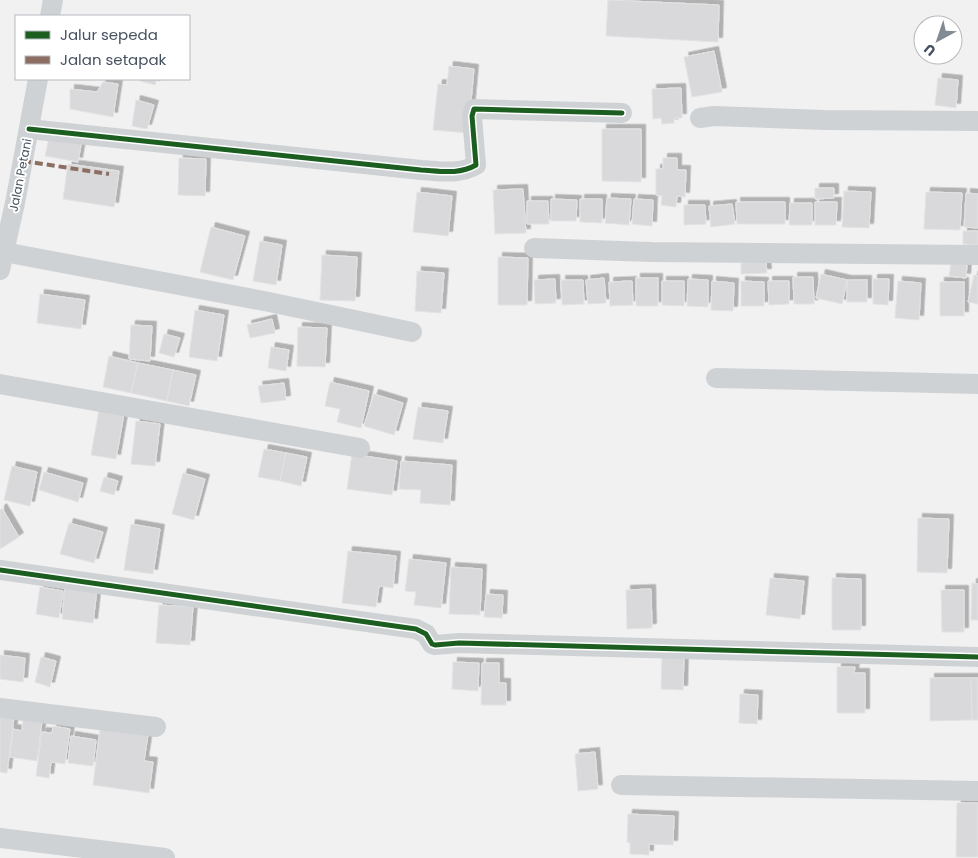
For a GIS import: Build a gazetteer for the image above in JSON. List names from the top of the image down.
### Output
{
  "streets": {
    "street": ["Jalan Petani"]
  },
  "legend": ["Jalur sepeda", "Jalan setapak"],
  "north": "bottom left"
}
